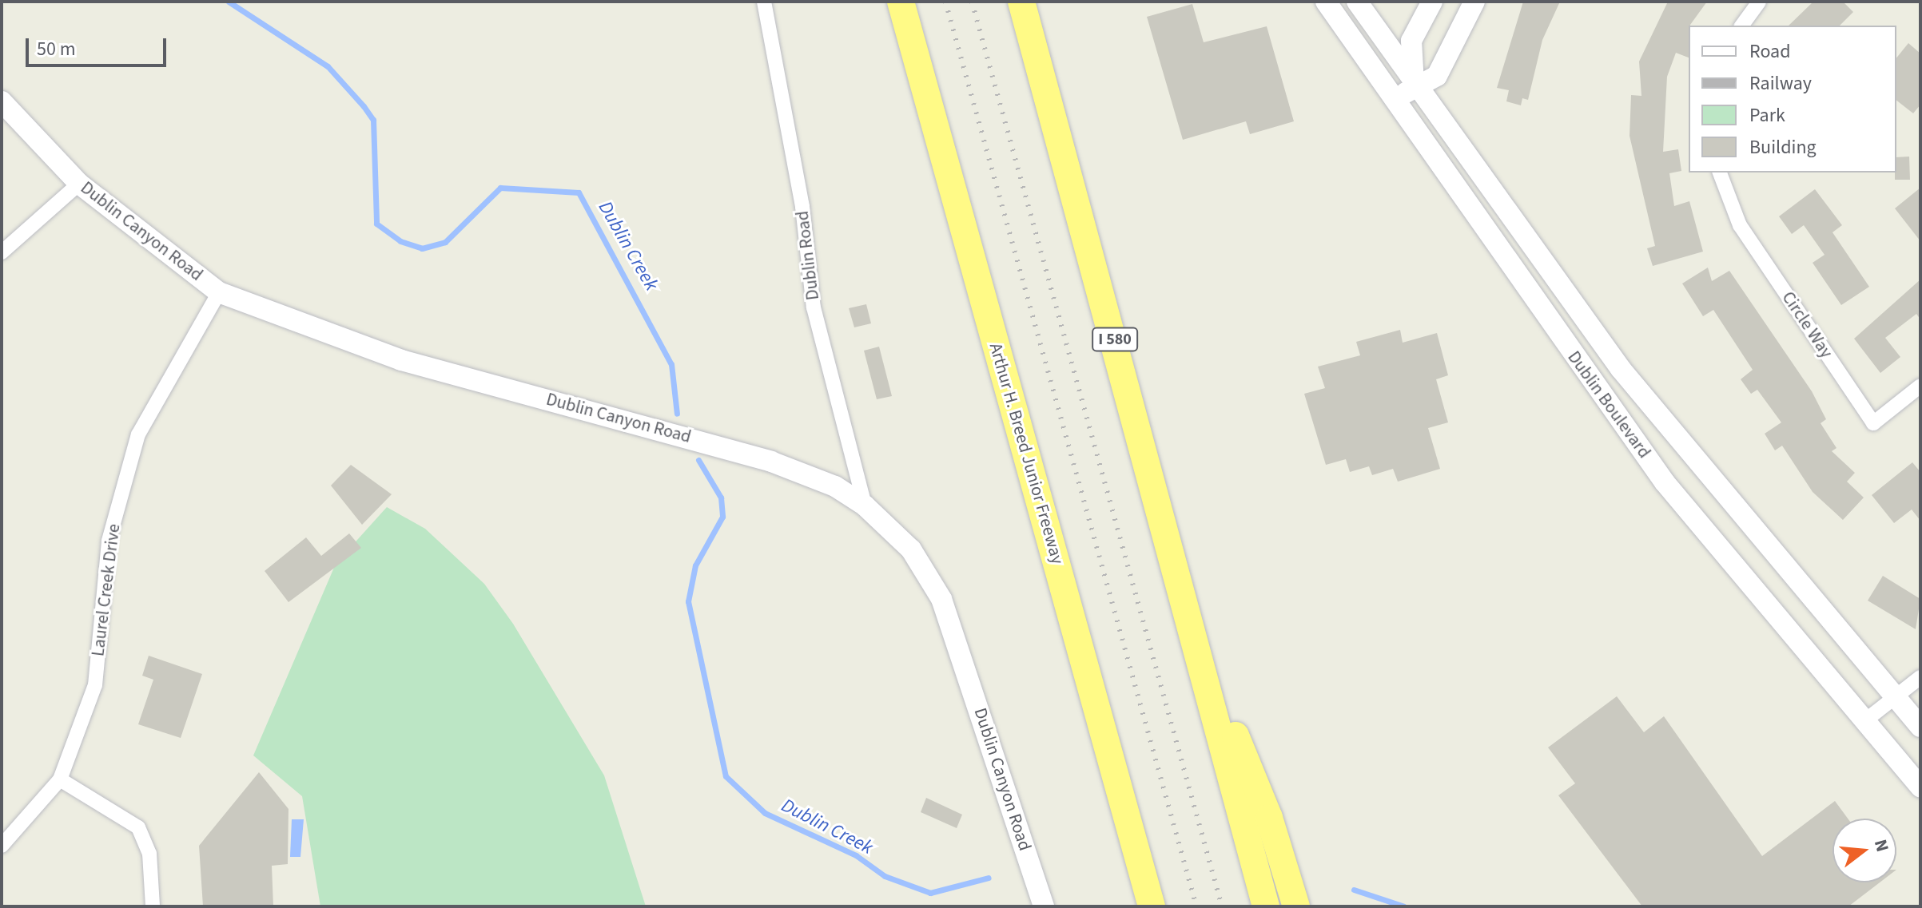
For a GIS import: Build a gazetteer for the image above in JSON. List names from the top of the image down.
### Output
{
  "streets": {
    "highway": ["I 580", "Arthur H. Breed Junior Freeway"],
    "street": [
      "Dublin Canyon Road",
      "Dublin Road",
      "Circle Way",
      "Dublin Boulevard",
      "Laurel Creek Drive"
    ]
  },
  "crossings": [
    ["Dublin Canyon Road", "Dublin Road"],
    ["Dublin Canyon Road", "Laurel Creek Drive"]
  ],
  "water": ["Dublin Creek"],
  "legend": [
    "Road",
    "Railway",
    "Park",
    "Building"
  ],
  "scale_bar": "50 m",
  "north": "right"
}
